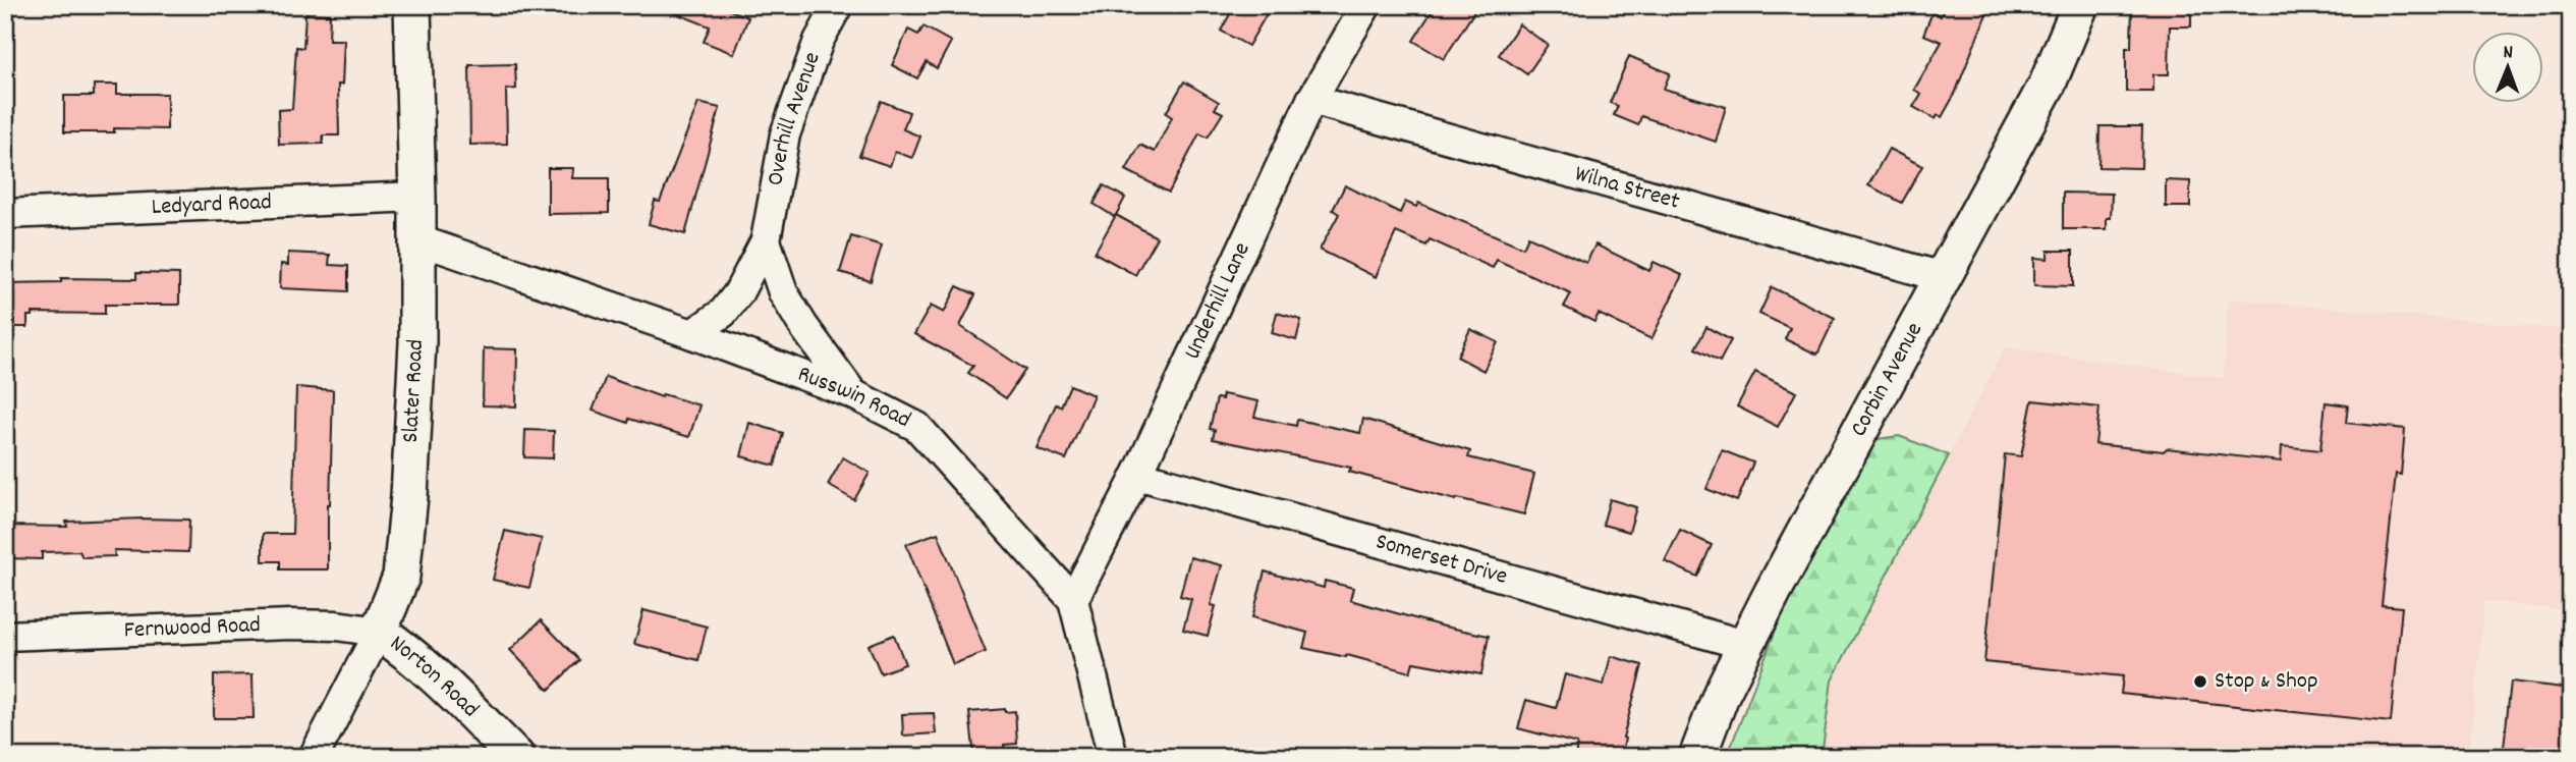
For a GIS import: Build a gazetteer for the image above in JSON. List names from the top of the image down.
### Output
{
  "streets": {
    "main road": ["Corbin Avenue", "Slater Road", "Norton Road"],
    "street": [
      "Overhill Avenue",
      "Wilna Street",
      "Ledyard Road",
      "Underhill Lane",
      "Russwin Road",
      "Somerset Drive",
      "Fernwood Road"
    ]
  },
  "crossings": [
    ["Overhill Avenue", "Russwin Road"],
    ["Wilna Street", "Underhill Lane"],
    ["Wilna Street", "Corbin Avenue"],
    ["Ledyard Road", "Slater Road"],
    ["Underhill Lane", "Russwin Road"],
    ["Underhill Lane", "Somerset Drive"],
    ["Corbin Avenue", "Somerset Drive"],
    ["Slater Road", "Russwin Road"],
    ["Slater Road", "Fernwood Road"],
    ["Slater Road", "Norton Road"],
    ["Fernwood Road", "Norton Road"]
  ],
  "places": ["Stop & Shop"],
  "north": "top"
}
